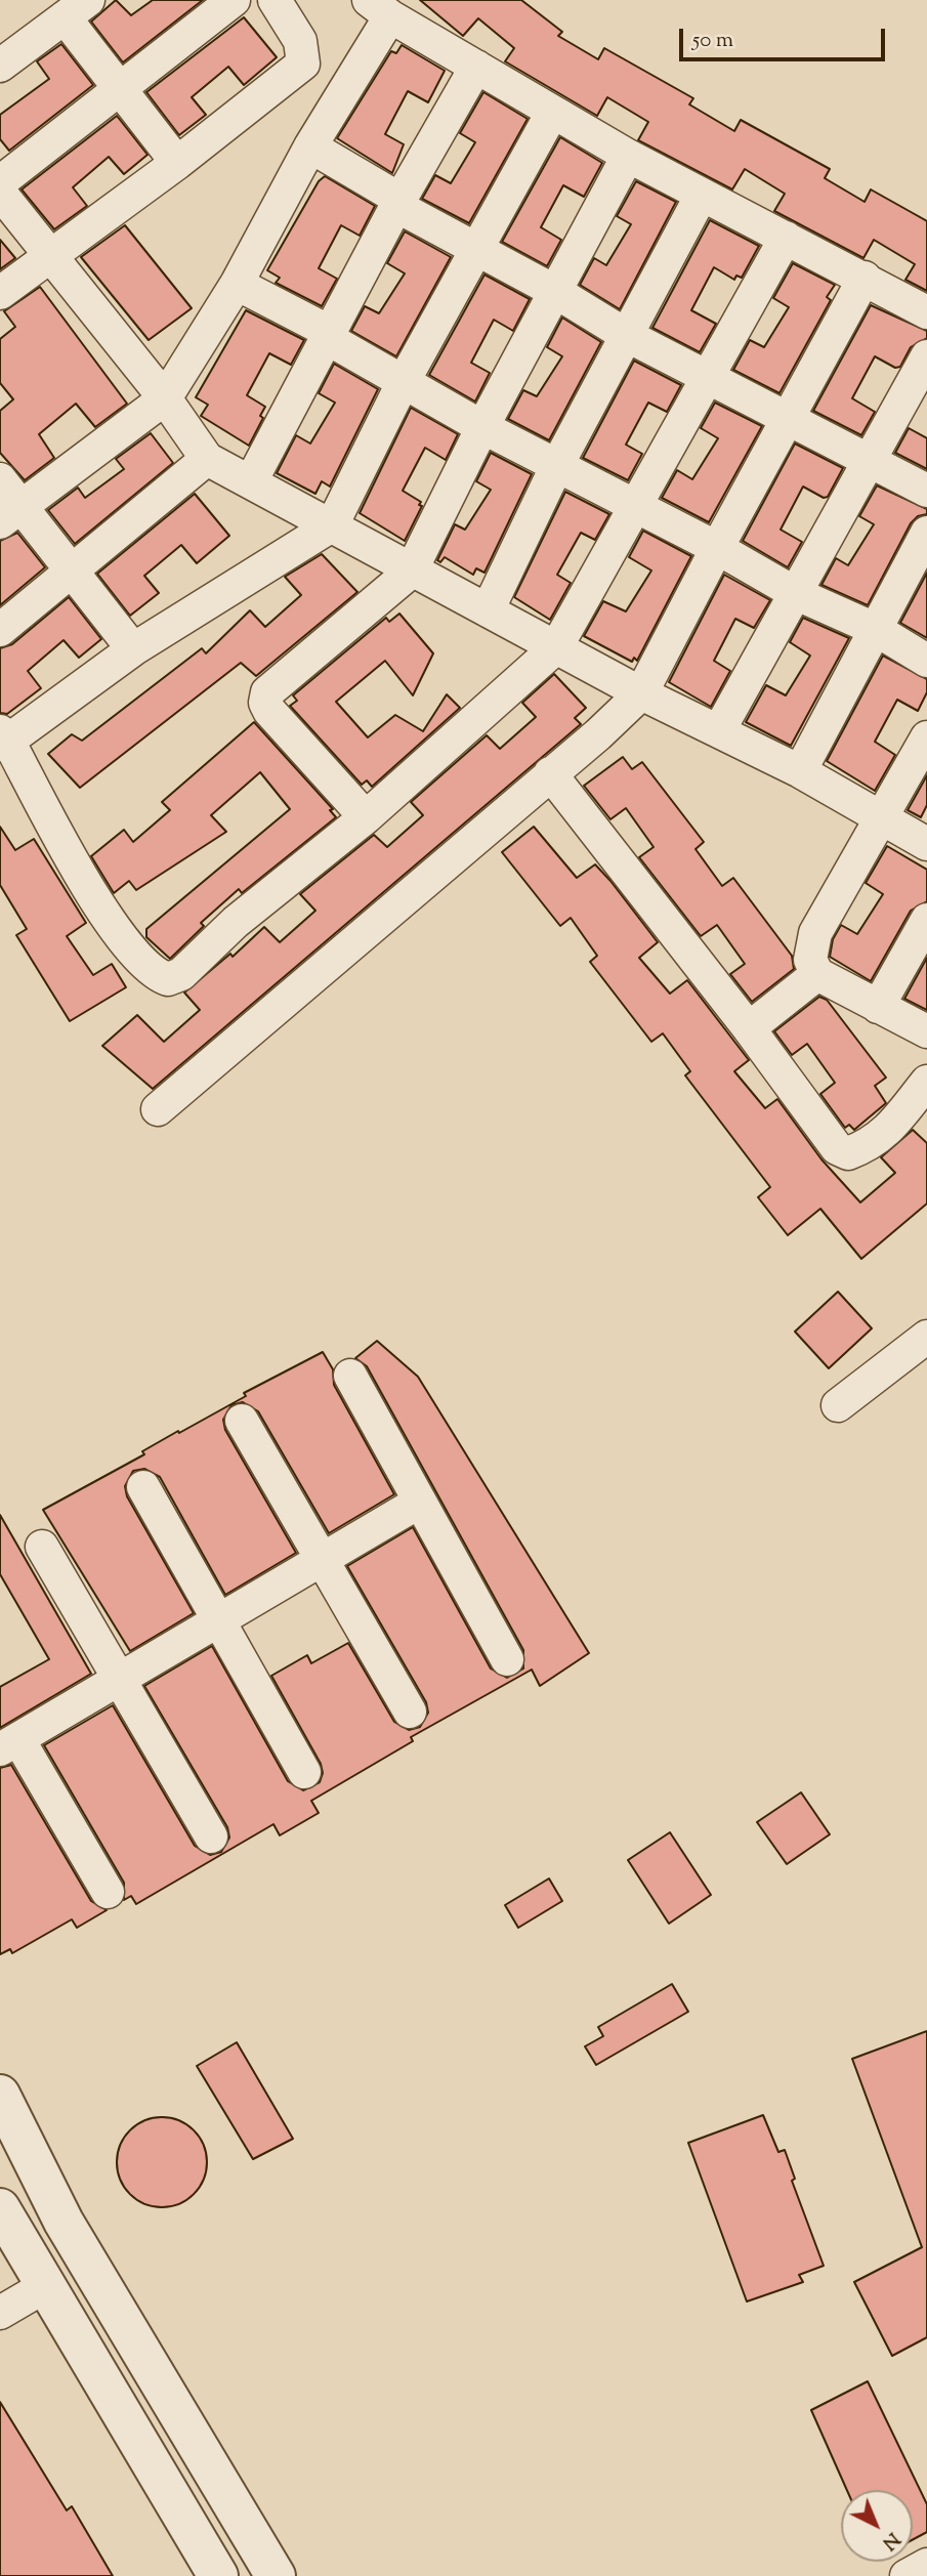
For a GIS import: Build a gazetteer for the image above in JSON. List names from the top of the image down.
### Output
{
  "scale_bar": "50 m",
  "north": "bottom right"
}
